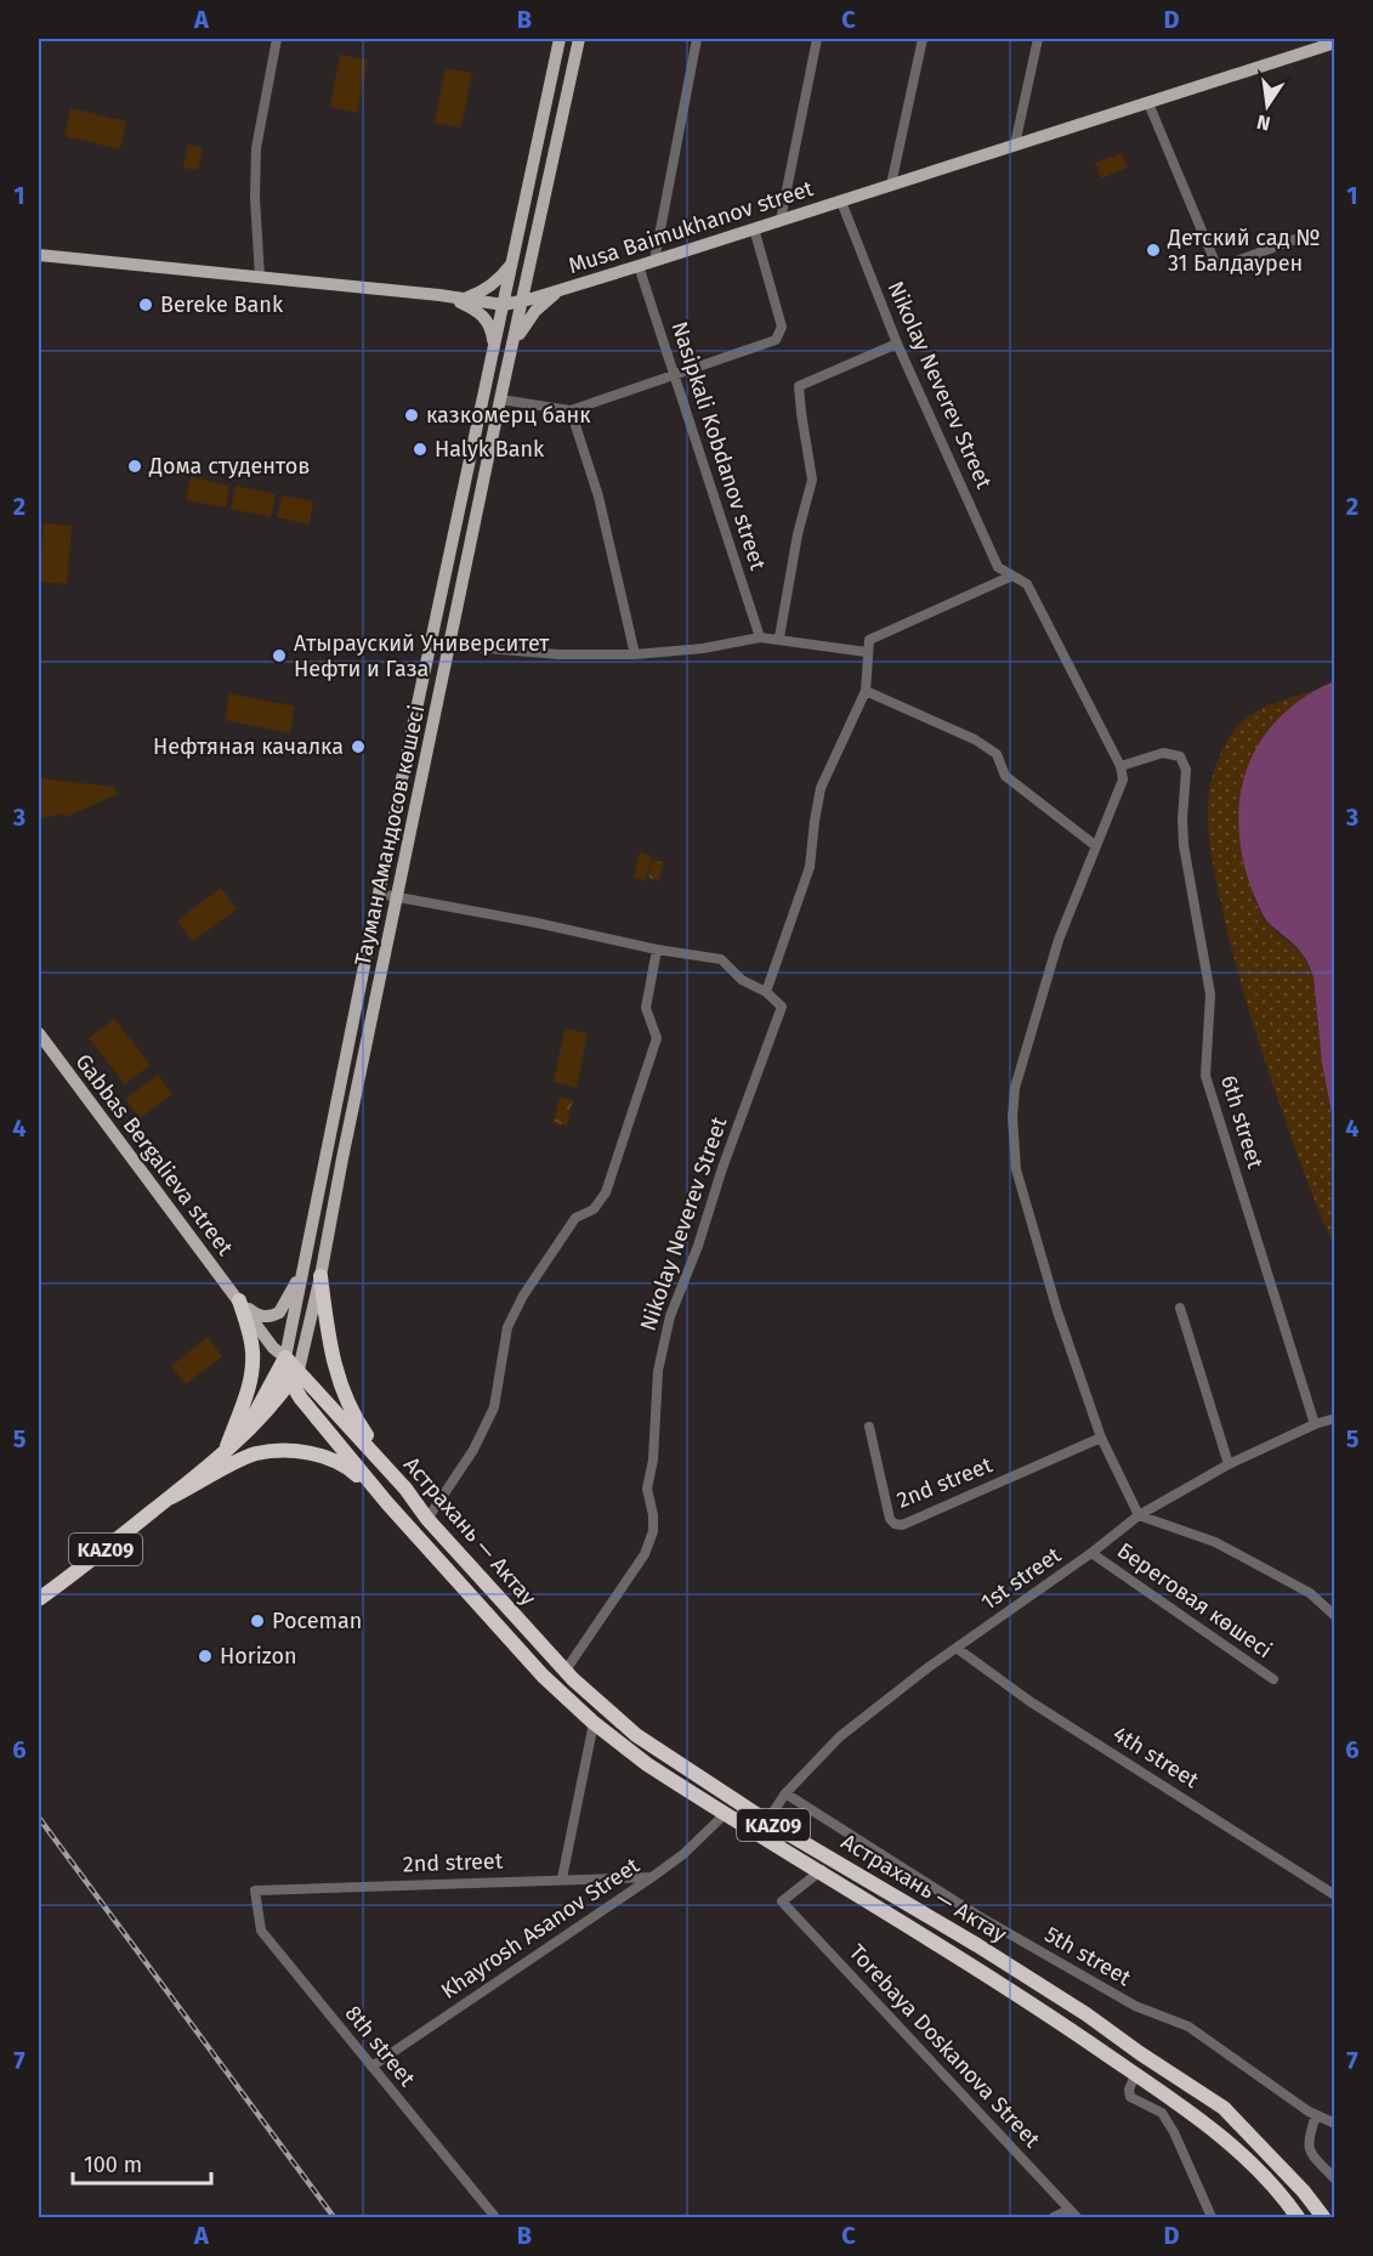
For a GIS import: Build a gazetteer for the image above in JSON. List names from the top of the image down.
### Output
{
  "streets": {
    "highway": ["Астрахань — Актау", "KAZ09"],
    "main road": ["Musa Baimukhanov street", "Тауман Амандосов көшесі", "Gabbas Bergalieva street"],
    "street": [
      "Nikolay Neverev Street",
      "Nasipkali Kobdanov street",
      "6th street",
      "2nd street",
      "1st street",
      "Береговая көшесі",
      "4th street",
      "Khayrosh Asanov Street",
      "5th street",
      "8th street",
      "Torebaya Doskanova Street"
    ]
  },
  "crossings": [
    ["Musa Baimukhanov street", "Nikolay Neverev Street"],
    ["Musa Baimukhanov street", "Nasipkali Kobdanov street"],
    ["Musa Baimukhanov street", "Тауман Амандосов көшесі"],
    ["Nikolay Neverev Street", "6th street"],
    ["Nikolay Neverev Street", "Астрахань — Актау"],
    ["Тауман Амандосов көшесі", "Gabbas Bergalieva street"],
    ["Тауман Амандосов көшесі", "Астрахань — Актау"],
    ["Тауман Амандосов көшесі", "KAZ09"],
    ["6th street", "1st street"],
    ["Gabbas Bergalieva street", "Астрахань — Актау"],
    ["Gabbas Bergalieva street", "KAZ09"],
    ["2nd street", "Khayrosh Asanov Street"],
    ["2nd street", "8th street"],
    ["Астрахань — Актау", "KAZ09"],
    ["Астрахань — Актау", "1st street"],
    ["Астрахань — Актау", "Khayrosh Asanov Street"],
    ["Астрахань — Актау", "Torebaya Doskanova Street"],
    ["1st street", "Береговая көшесі"],
    ["1st street", "4th street"],
    ["1st street", "5th street"],
    ["Khayrosh Asanov Street", "8th street"]
  ],
  "places": [
    "Детский сад № 31 Балдаурен",
    "Bereke Bank",
    "казкомерц банк",
    "Halyk Bank",
    "Дома студентов",
    "Атырауский Университет Нефти и Газа",
    "Нефтяная качалка",
    "Poceman",
    "Horizon"
  ],
  "scale_bar": "100 m",
  "north": "bottom",
  "grid": {
    "columns": [
      "A",
      "B",
      "C",
      "D"
    ],
    "rows": [
      "1",
      "2",
      "3",
      "4",
      "5",
      "6",
      "7"
    ]
  }
}
